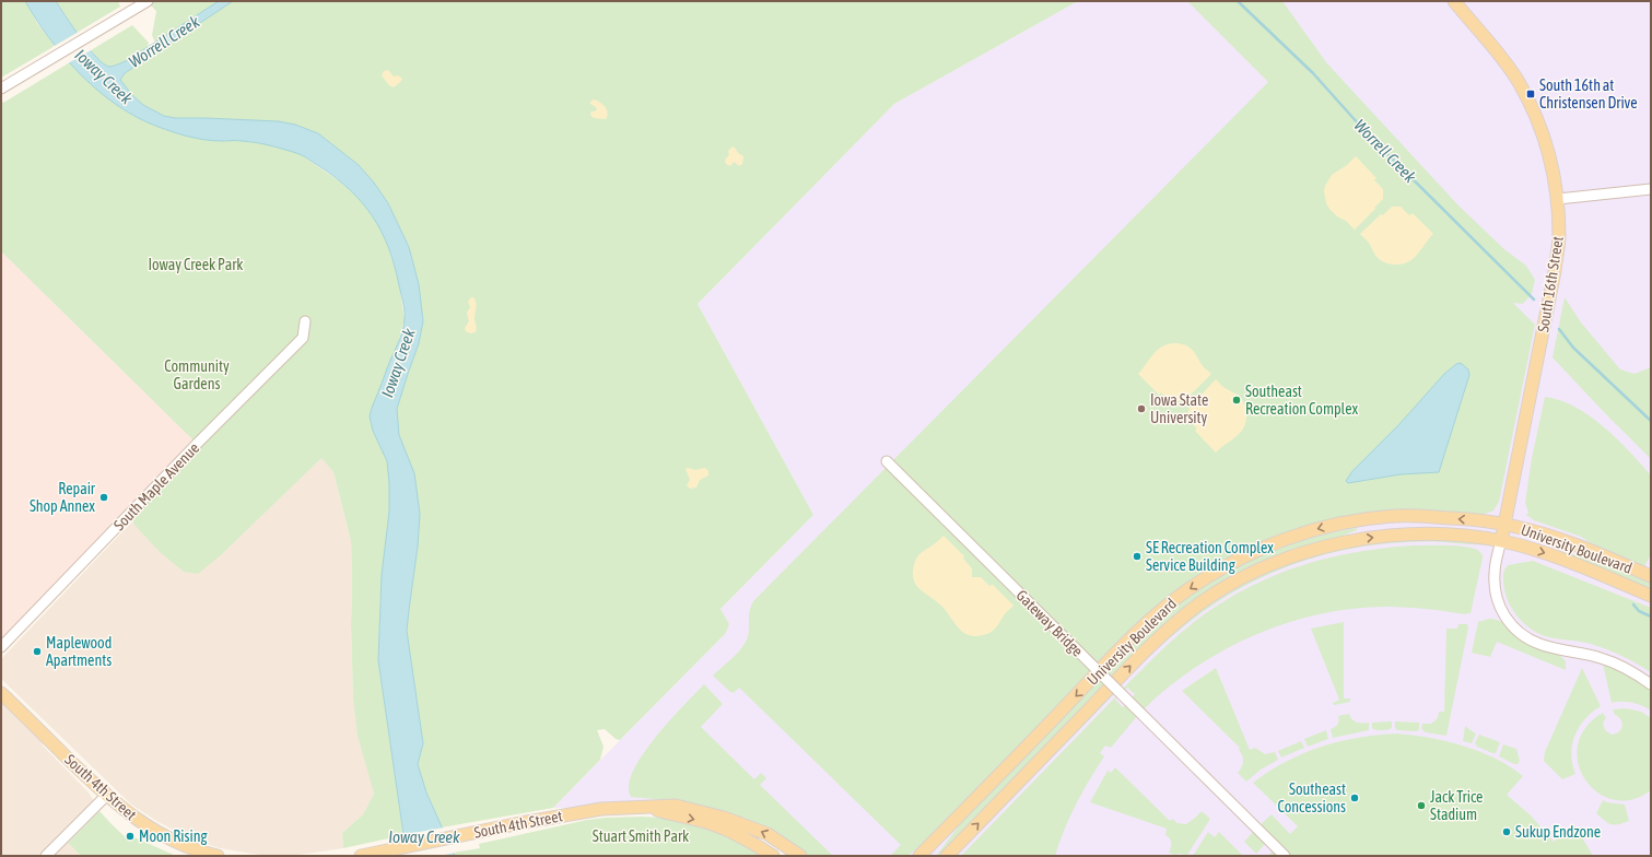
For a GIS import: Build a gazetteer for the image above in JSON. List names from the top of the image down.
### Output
{
  "streets": {
    "main road": ["South 16th Street", "University Boulevard", "South 4th Street"],
    "street": ["South Maple Avenue", "Gateway Bridge"]
  },
  "crossings": [
    ["South 16th Street", "University Boulevard"]
  ],
  "water": ["Worrell Creek", "Ioway Creek"],
  "parks": ["Ioway Creek Park", "Community Gardens", "Stuart Smith Park"],
  "places": {
    "transit": ["South 16th at Christensen Drive"],
    "other": [
      "Southeast Recreation Complex",
      "Iowa State University",
      "Repair Shop Annex",
      "SE Recreation Complex Service Building",
      "Maplewood Apartments",
      "Southeast Concessions",
      "Jack Trice Stadium",
      "Sukup Endzone",
      "Moon Rising"
    ]
  }
}
